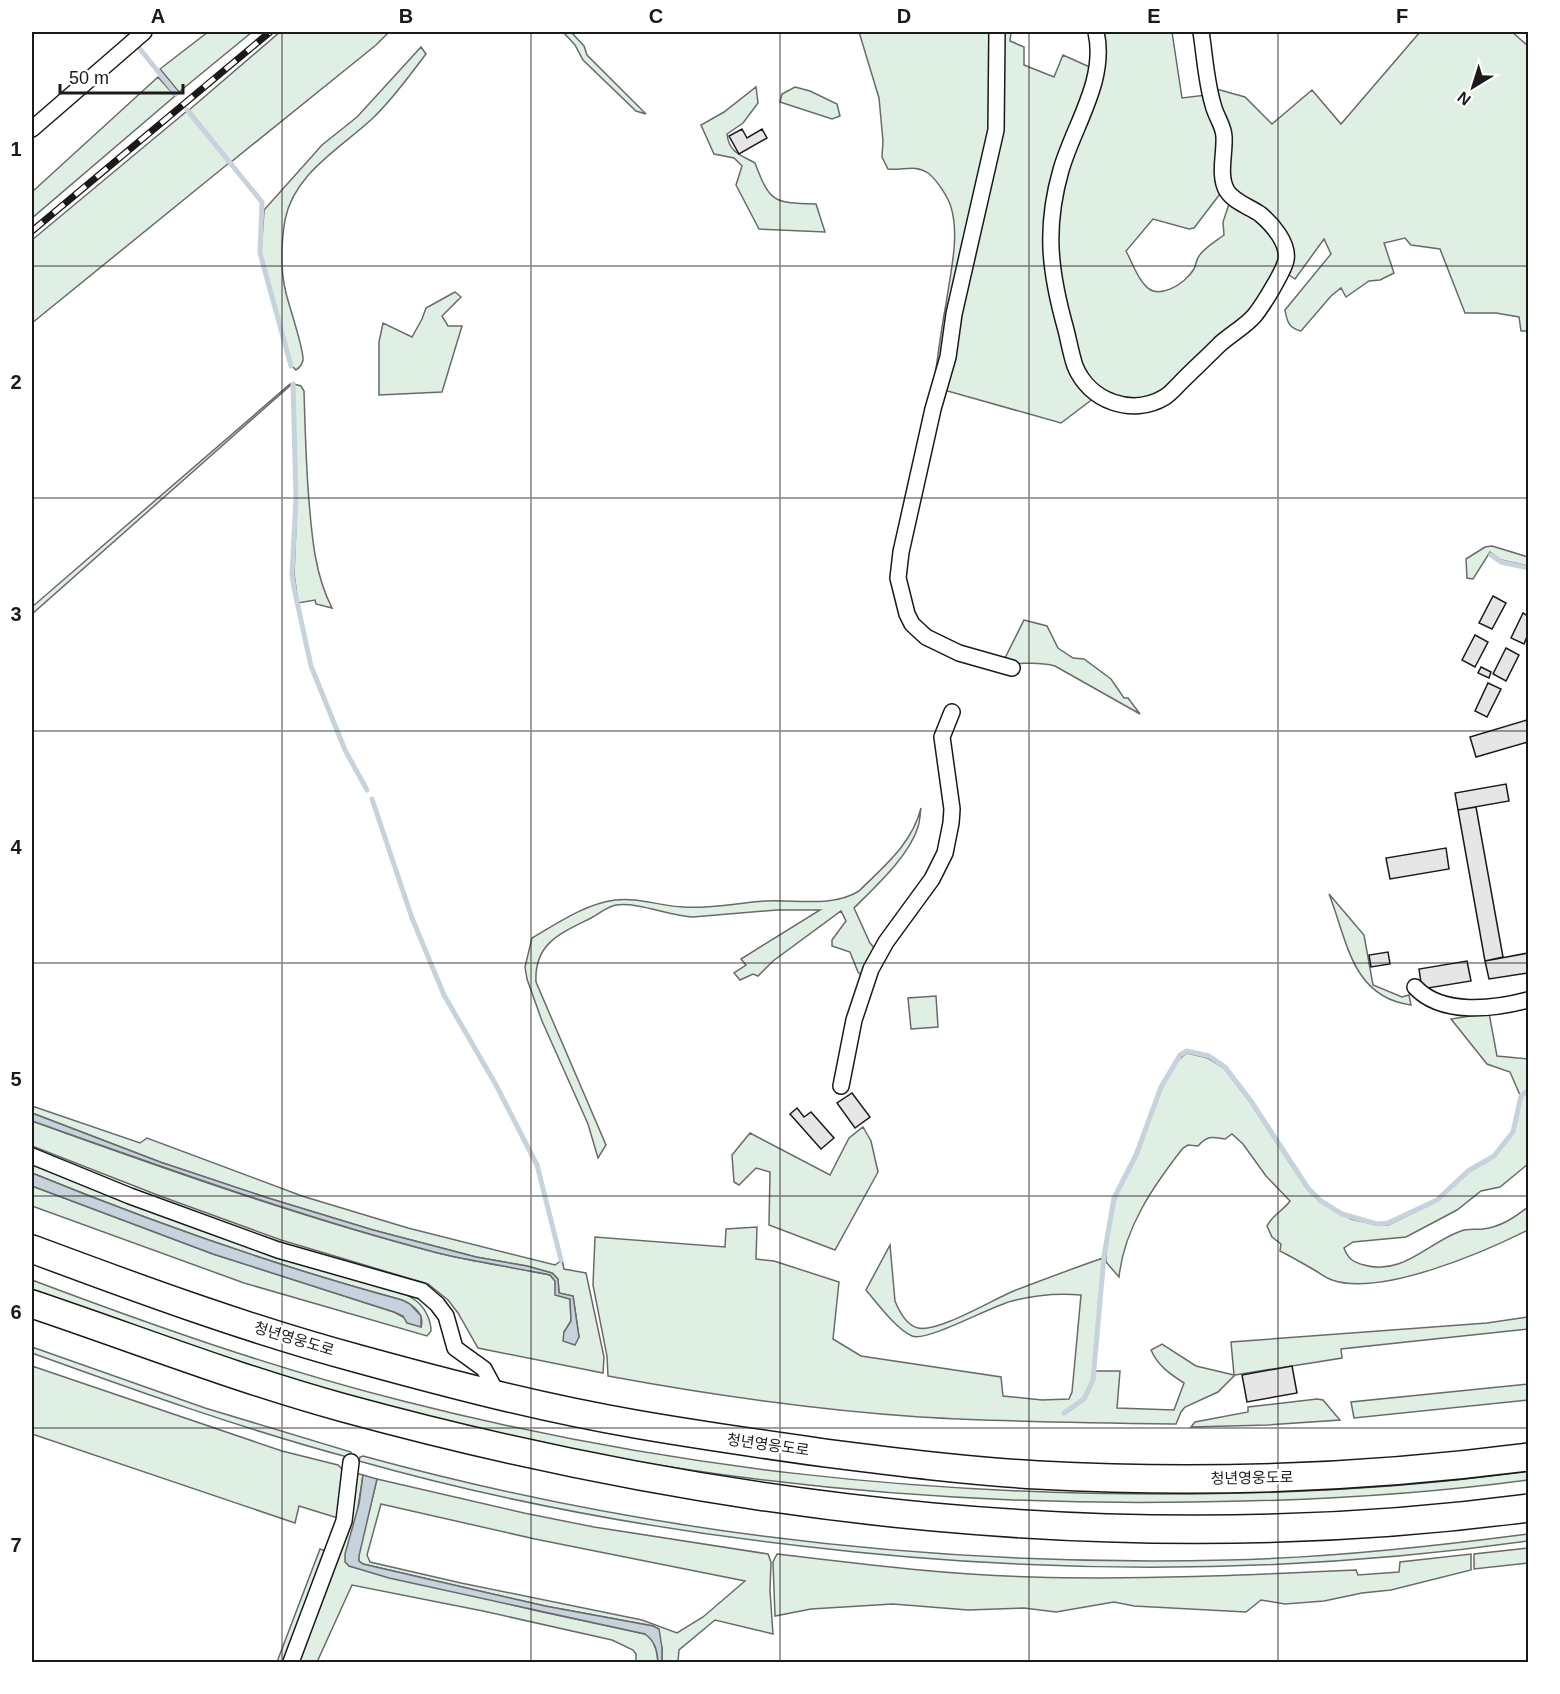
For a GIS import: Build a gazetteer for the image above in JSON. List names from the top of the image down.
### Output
{
  "streets": {
    "highway": ["청년영웅도로"]
  },
  "scale_bar": "50 m",
  "north": "bottom left",
  "grid": {
    "columns": [
      "A",
      "B",
      "C",
      "D",
      "E",
      "F"
    ],
    "rows": [
      "1",
      "2",
      "3",
      "4",
      "5",
      "6",
      "7"
    ]
  }
}
